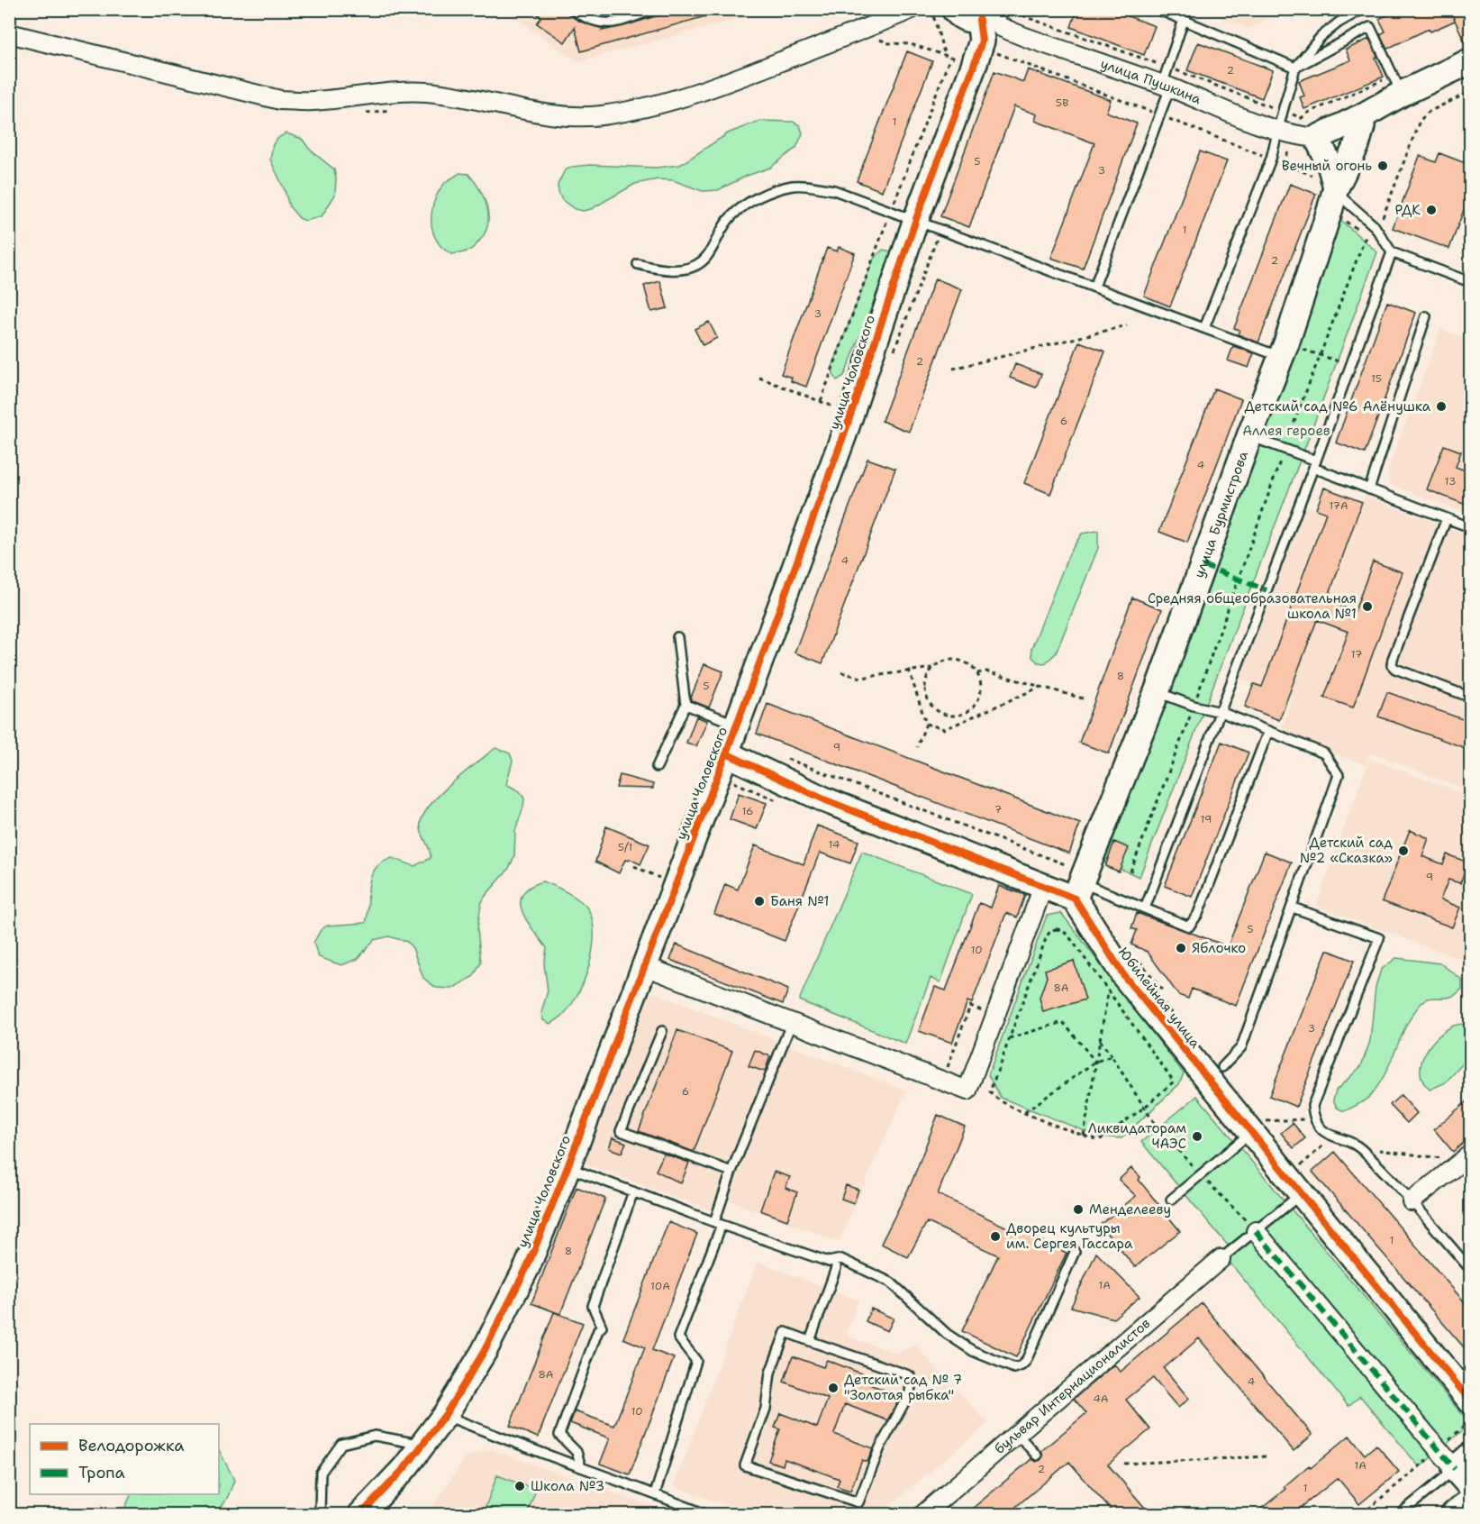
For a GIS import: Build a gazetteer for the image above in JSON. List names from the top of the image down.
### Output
{
  "streets": {
    "street": [
      "улица Пушкина",
      "улица Чоловского",
      "улица Бурмистрова",
      "Юбилейная улица",
      "бульвар Интернационалистов"
    ]
  },
  "crossings": [
    ["улица Пушкина", "улица Чоловского"],
    ["улица Бурмистрова", "Юбилейная улица"]
  ],
  "parks": ["Аллея героев"],
  "places": [
    "Вечный огонь",
    "РДК",
    "Детский сад №6 Алёнушка",
    "Средняя общеобразовательная школа №1",
    "Детский сад №2 «Сказка»",
    "Баня №1",
    "Яблочко",
    "Ликвидаторам ЧАЭС",
    "Менделееву",
    "Дворец культуры им. Сергея Гассара",
    "Детский сад № 7 \"Золотая рыбка\"",
    "Школа №3"
  ],
  "house_numbers": [
    "2",
    "5В",
    "1",
    "5",
    "3",
    "1",
    "2",
    "3",
    "2",
    "15",
    "6",
    "4",
    "13",
    "17А",
    "4",
    "17",
    "8",
    "5",
    "9",
    "7",
    "16",
    "19",
    "14",
    "5/1",
    "9",
    "5",
    "10",
    "8А",
    "3",
    "6",
    "1",
    "8",
    "1А",
    "10А",
    "8А",
    "4",
    "4А",
    "10",
    "1А",
    "2",
    "1"
  ],
  "legend": ["Велодорожка", "Тропа"]
}
